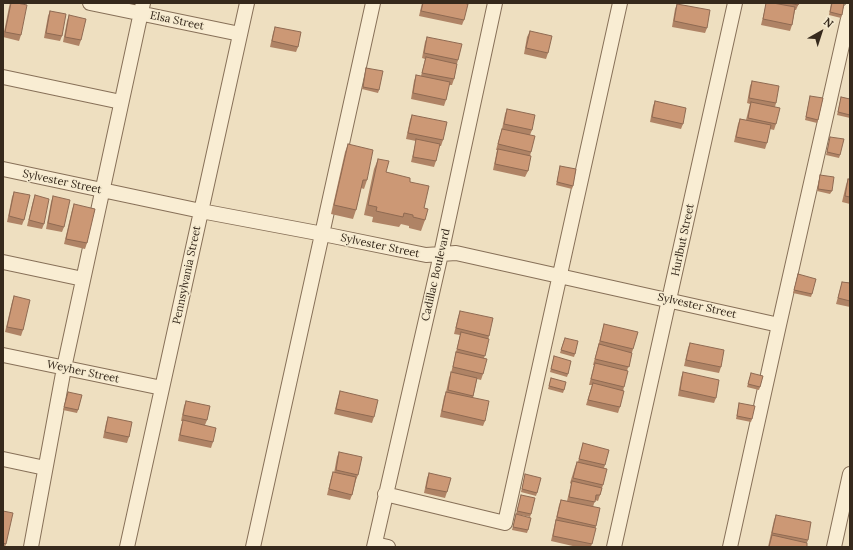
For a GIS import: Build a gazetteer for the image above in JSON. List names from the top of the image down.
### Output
{
  "streets": {
    "street": [
      "Elsa Street",
      "Sylvester Street",
      "Hurlbut Street",
      "Pennsylvania Street",
      "Cadillac Boulevard",
      "Weyher Street"
    ]
  },
  "crossings": [
    ["Elsa Street", "Pennsylvania Street"],
    ["Sylvester Street", "Hurlbut Street"],
    ["Sylvester Street", "Pennsylvania Street"],
    ["Sylvester Street", "Cadillac Boulevard"],
    ["Pennsylvania Street", "Weyher Street"]
  ],
  "north": "top right"
}
